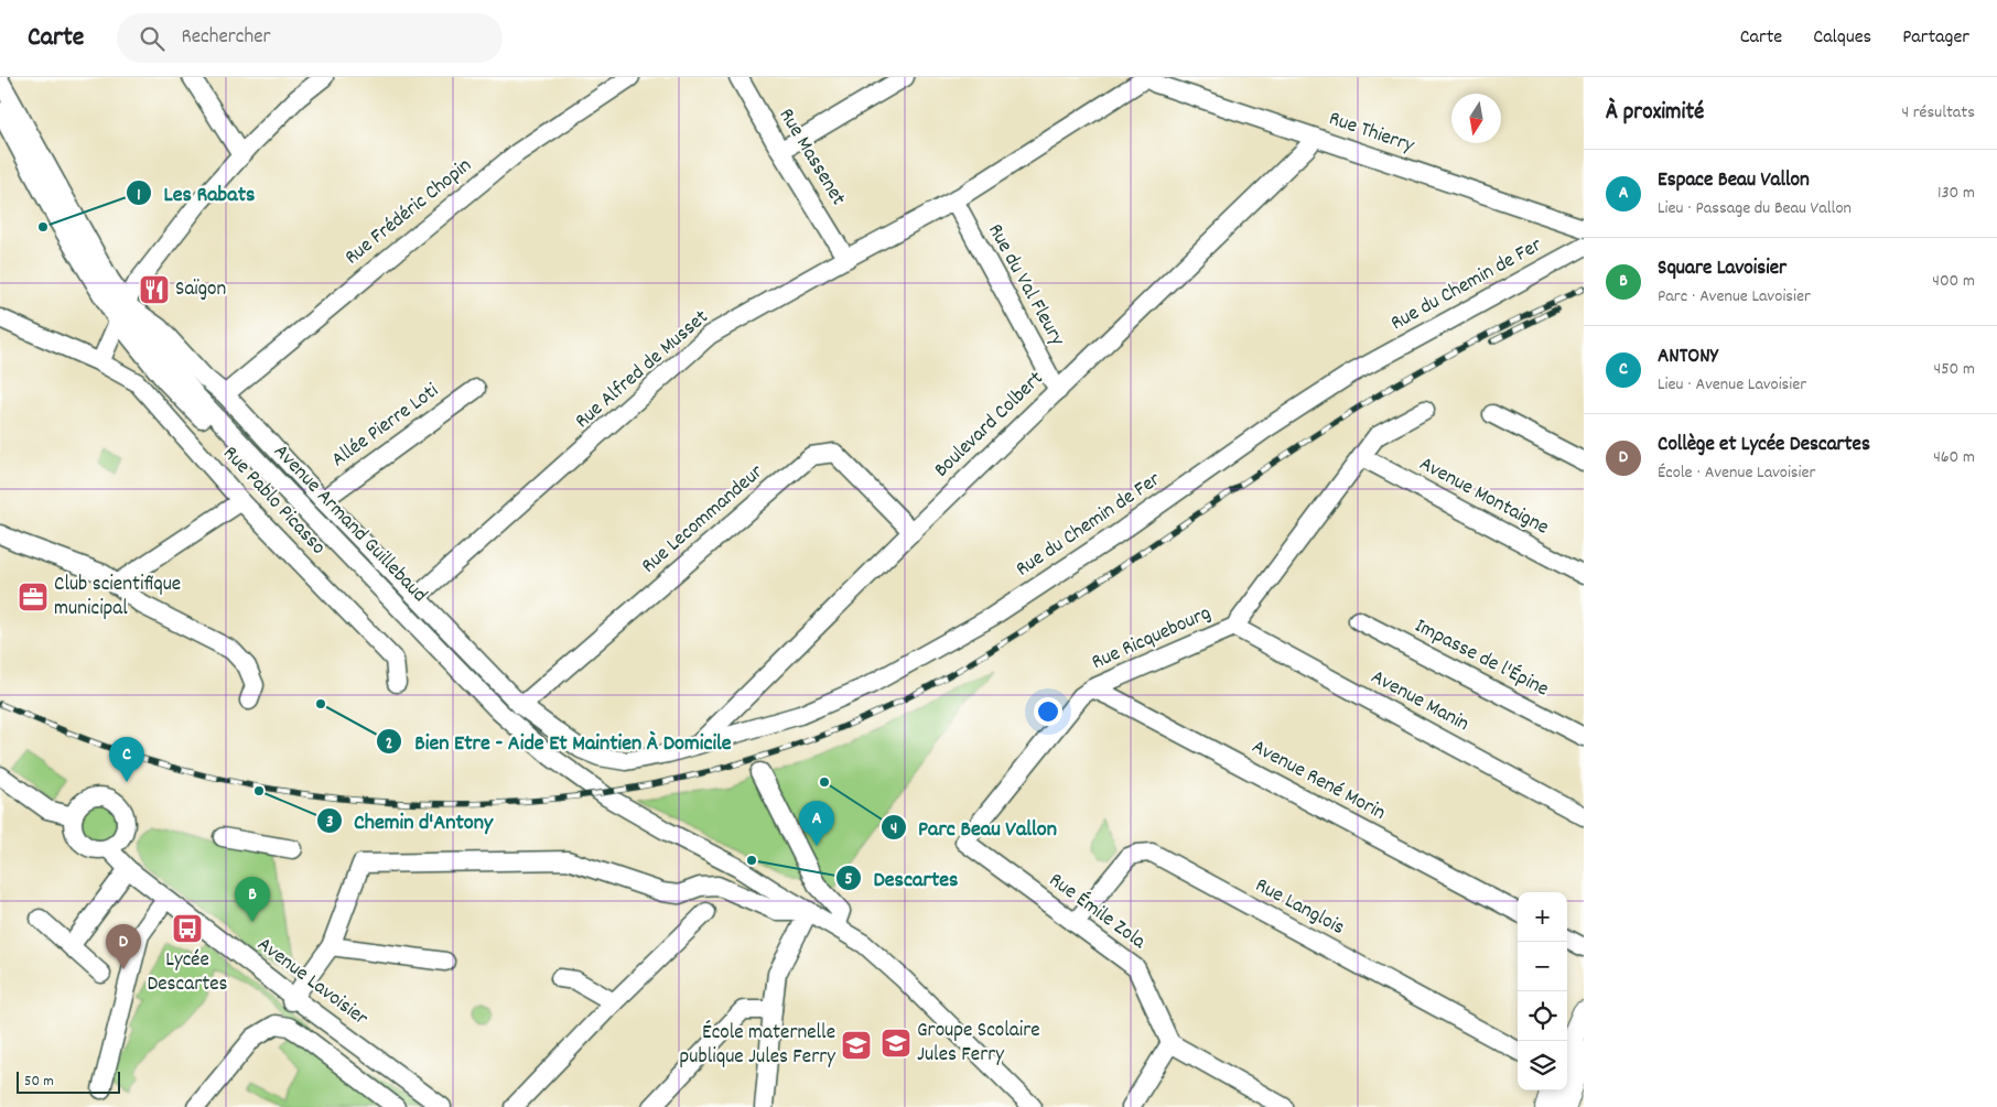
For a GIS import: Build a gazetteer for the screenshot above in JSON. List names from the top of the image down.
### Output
{
  "streets": {
    "street": [
      "Rue Thierry",
      "Rue Massenet",
      "Rue Frédéric Chopin",
      "Rue du Val Fleury",
      "Rue du Chemin de Fer",
      "Rue Alfred de Musset",
      "Boulevard Colbert",
      "Allée Pierre Loti",
      "Avenue Montaigne",
      "Rue Pablo Picasso",
      "Rue Lecommandeur",
      "Avenue Armand Guillebaud",
      "Rue Ricquebourg",
      "Impasse de l'Épine",
      "Avenue Manin",
      "Avenue René Morin",
      "Rue Langlois",
      "Rue Émile Zola",
      "Avenue Lavoisier"
    ]
  },
  "crossings": [
    ["Rue Thierry", "Rue Alfred de Musset"],
    ["Rue Thierry", "Boulevard Colbert"],
    ["Rue Massenet", "Rue Alfred de Musset"],
    ["Rue du Val Fleury", "Rue Alfred de Musset"],
    ["Rue du Val Fleury", "Boulevard Colbert"],
    ["Rue du Chemin de Fer", "Boulevard Colbert"],
    ["Rue du Chemin de Fer", "Rue Lecommandeur"],
    ["Boulevard Colbert", "Rue Lecommandeur"],
    ["Avenue Montaigne", "Rue Ricquebourg"],
    ["Rue Ricquebourg", "Avenue Manin"],
    ["Rue Ricquebourg", "Avenue René Morin"],
    ["Rue Ricquebourg", "Rue Émile Zola"],
    ["Rue Langlois", "Rue Émile Zola"]
  ],
  "places": {
    "other": [
      "Les Rabats",
      "Bien Etre - Aide Et Maintien À Domicile",
      "Parc Beau Vallon",
      "Chemin d'Antony",
      "Descartes"
    ],
    "restaurant": ["Saïgon"],
    "office": ["Club scientifique municipal"],
    "bus stop": ["Lycée Descartes"],
    "school or university": ["Groupe Scolaire Jules Ferry", "École maternelle publique Jules Ferry"]
  },
  "scale_bar": "50 m",
  "north": "bottom",
  "page": {
    "header": "Carte",
    "search": "Rechercher",
    "nav": ["Carte", "Calques", "Partager"],
    "heading": ["À proximité", "4 résultats"],
    "list": [
      {
        "mark": "A",
        "name": "Espace Beau Vallon",
        "note": "Lieu · Passage du Beau Vallon",
        "value": "130 m"
      },
      {
        "mark": "B",
        "name": "Square Lavoisier",
        "note": "Parc · Avenue Lavoisier",
        "value": "400 m"
      },
      {
        "mark": "C",
        "name": "ANTONY",
        "note": "Lieu · Avenue Lavoisier",
        "value": "450 m"
      },
      {
        "mark": "D",
        "name": "Collège et Lycée Descartes",
        "note": "École · Avenue Lavoisier",
        "value": "460 m"
      }
    ],
    "pins": [
      "C",
      "A",
      "B",
      "D"
    ],
    "map_buttons": ["+", "−"],
    "scale": "50 m"
  }
}
